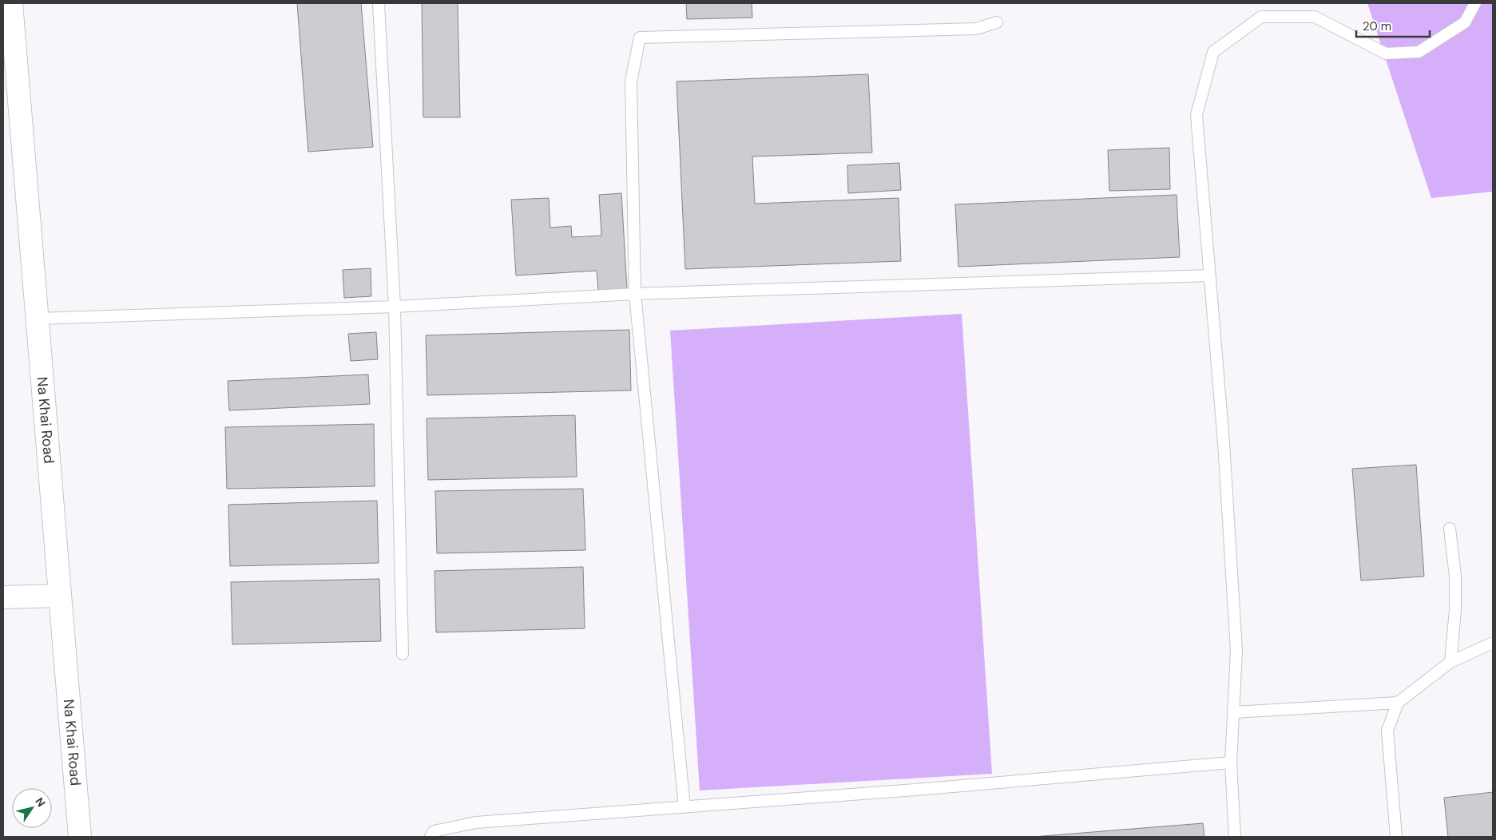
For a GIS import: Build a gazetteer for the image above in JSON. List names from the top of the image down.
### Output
{
  "streets": {
    "street": ["Na Khai Road"]
  },
  "scale_bar": "20 m",
  "north": "top right"
}
